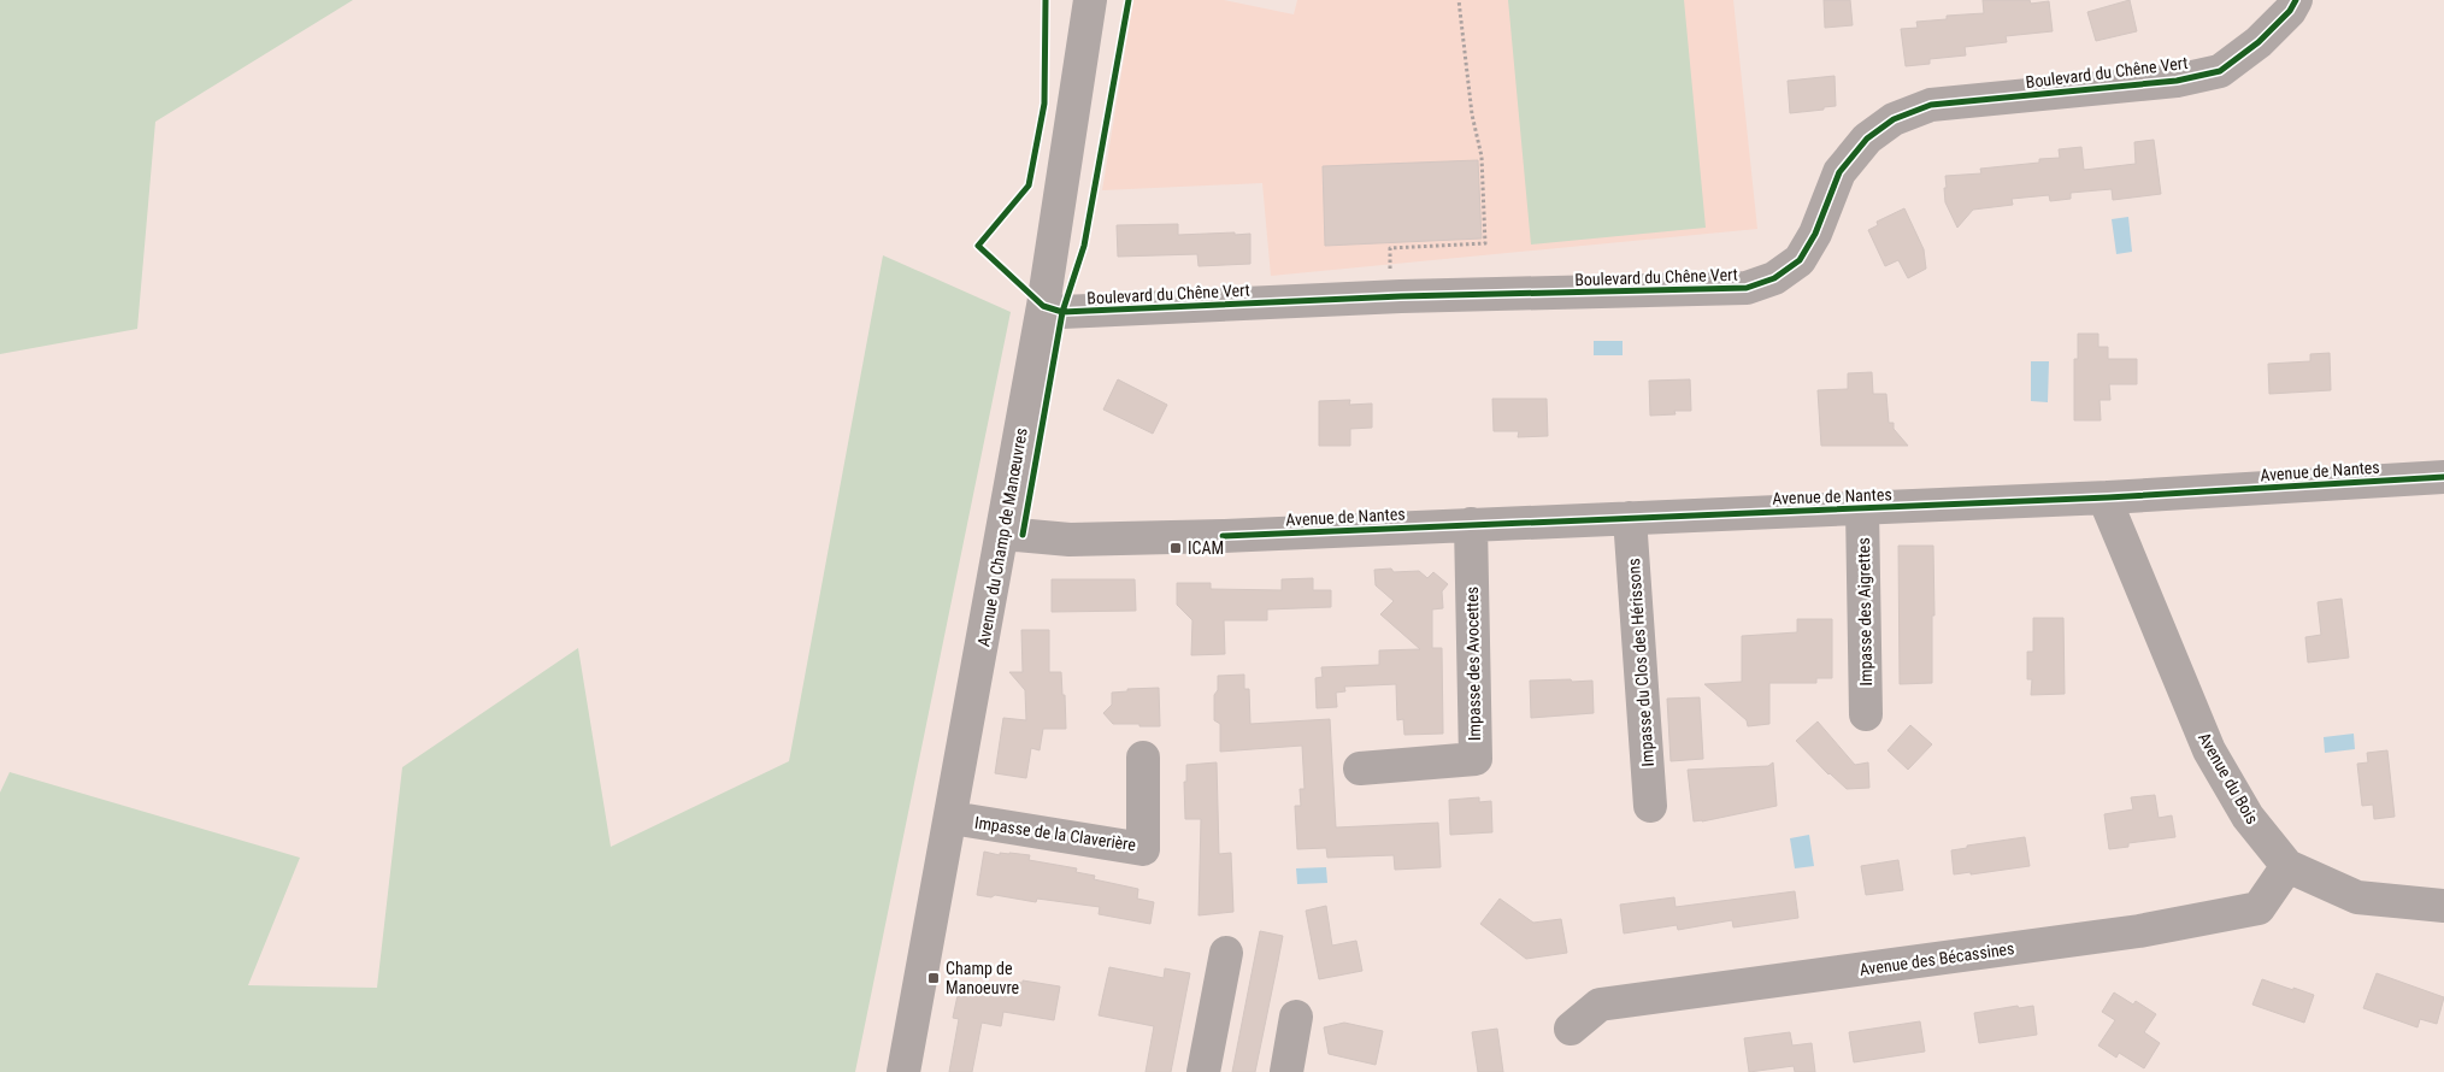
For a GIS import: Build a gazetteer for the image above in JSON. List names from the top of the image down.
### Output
{
  "streets": {
    "street": [
      "Boulevard du Chêne Vert",
      "Avenue de Nantes",
      "Avenue du Champ de Manœuvres",
      "Impasse des Aigrettes",
      "Impasse du Clos des Hérissons",
      "Impasse des Avocettes",
      "Avenue du Bois",
      "Impasse de la Claverière",
      "Avenue des Bécassines"
    ]
  },
  "crossings": [
    ["Boulevard du Chêne Vert", "Avenue du Champ de Manœuvres"],
    ["Avenue de Nantes", "Avenue du Champ de Manœuvres"],
    ["Avenue de Nantes", "Impasse des Aigrettes"],
    ["Avenue de Nantes", "Impasse du Clos des Hérissons"],
    ["Avenue de Nantes", "Impasse des Avocettes"],
    ["Avenue de Nantes", "Avenue du Bois"],
    ["Avenue du Champ de Manœuvres", "Impasse de la Claverière"],
    ["Avenue du Bois", "Avenue des Bécassines"]
  ],
  "places": {
    "transit": ["ICAM", "Champ de Manoeuvre"]
  }
}
